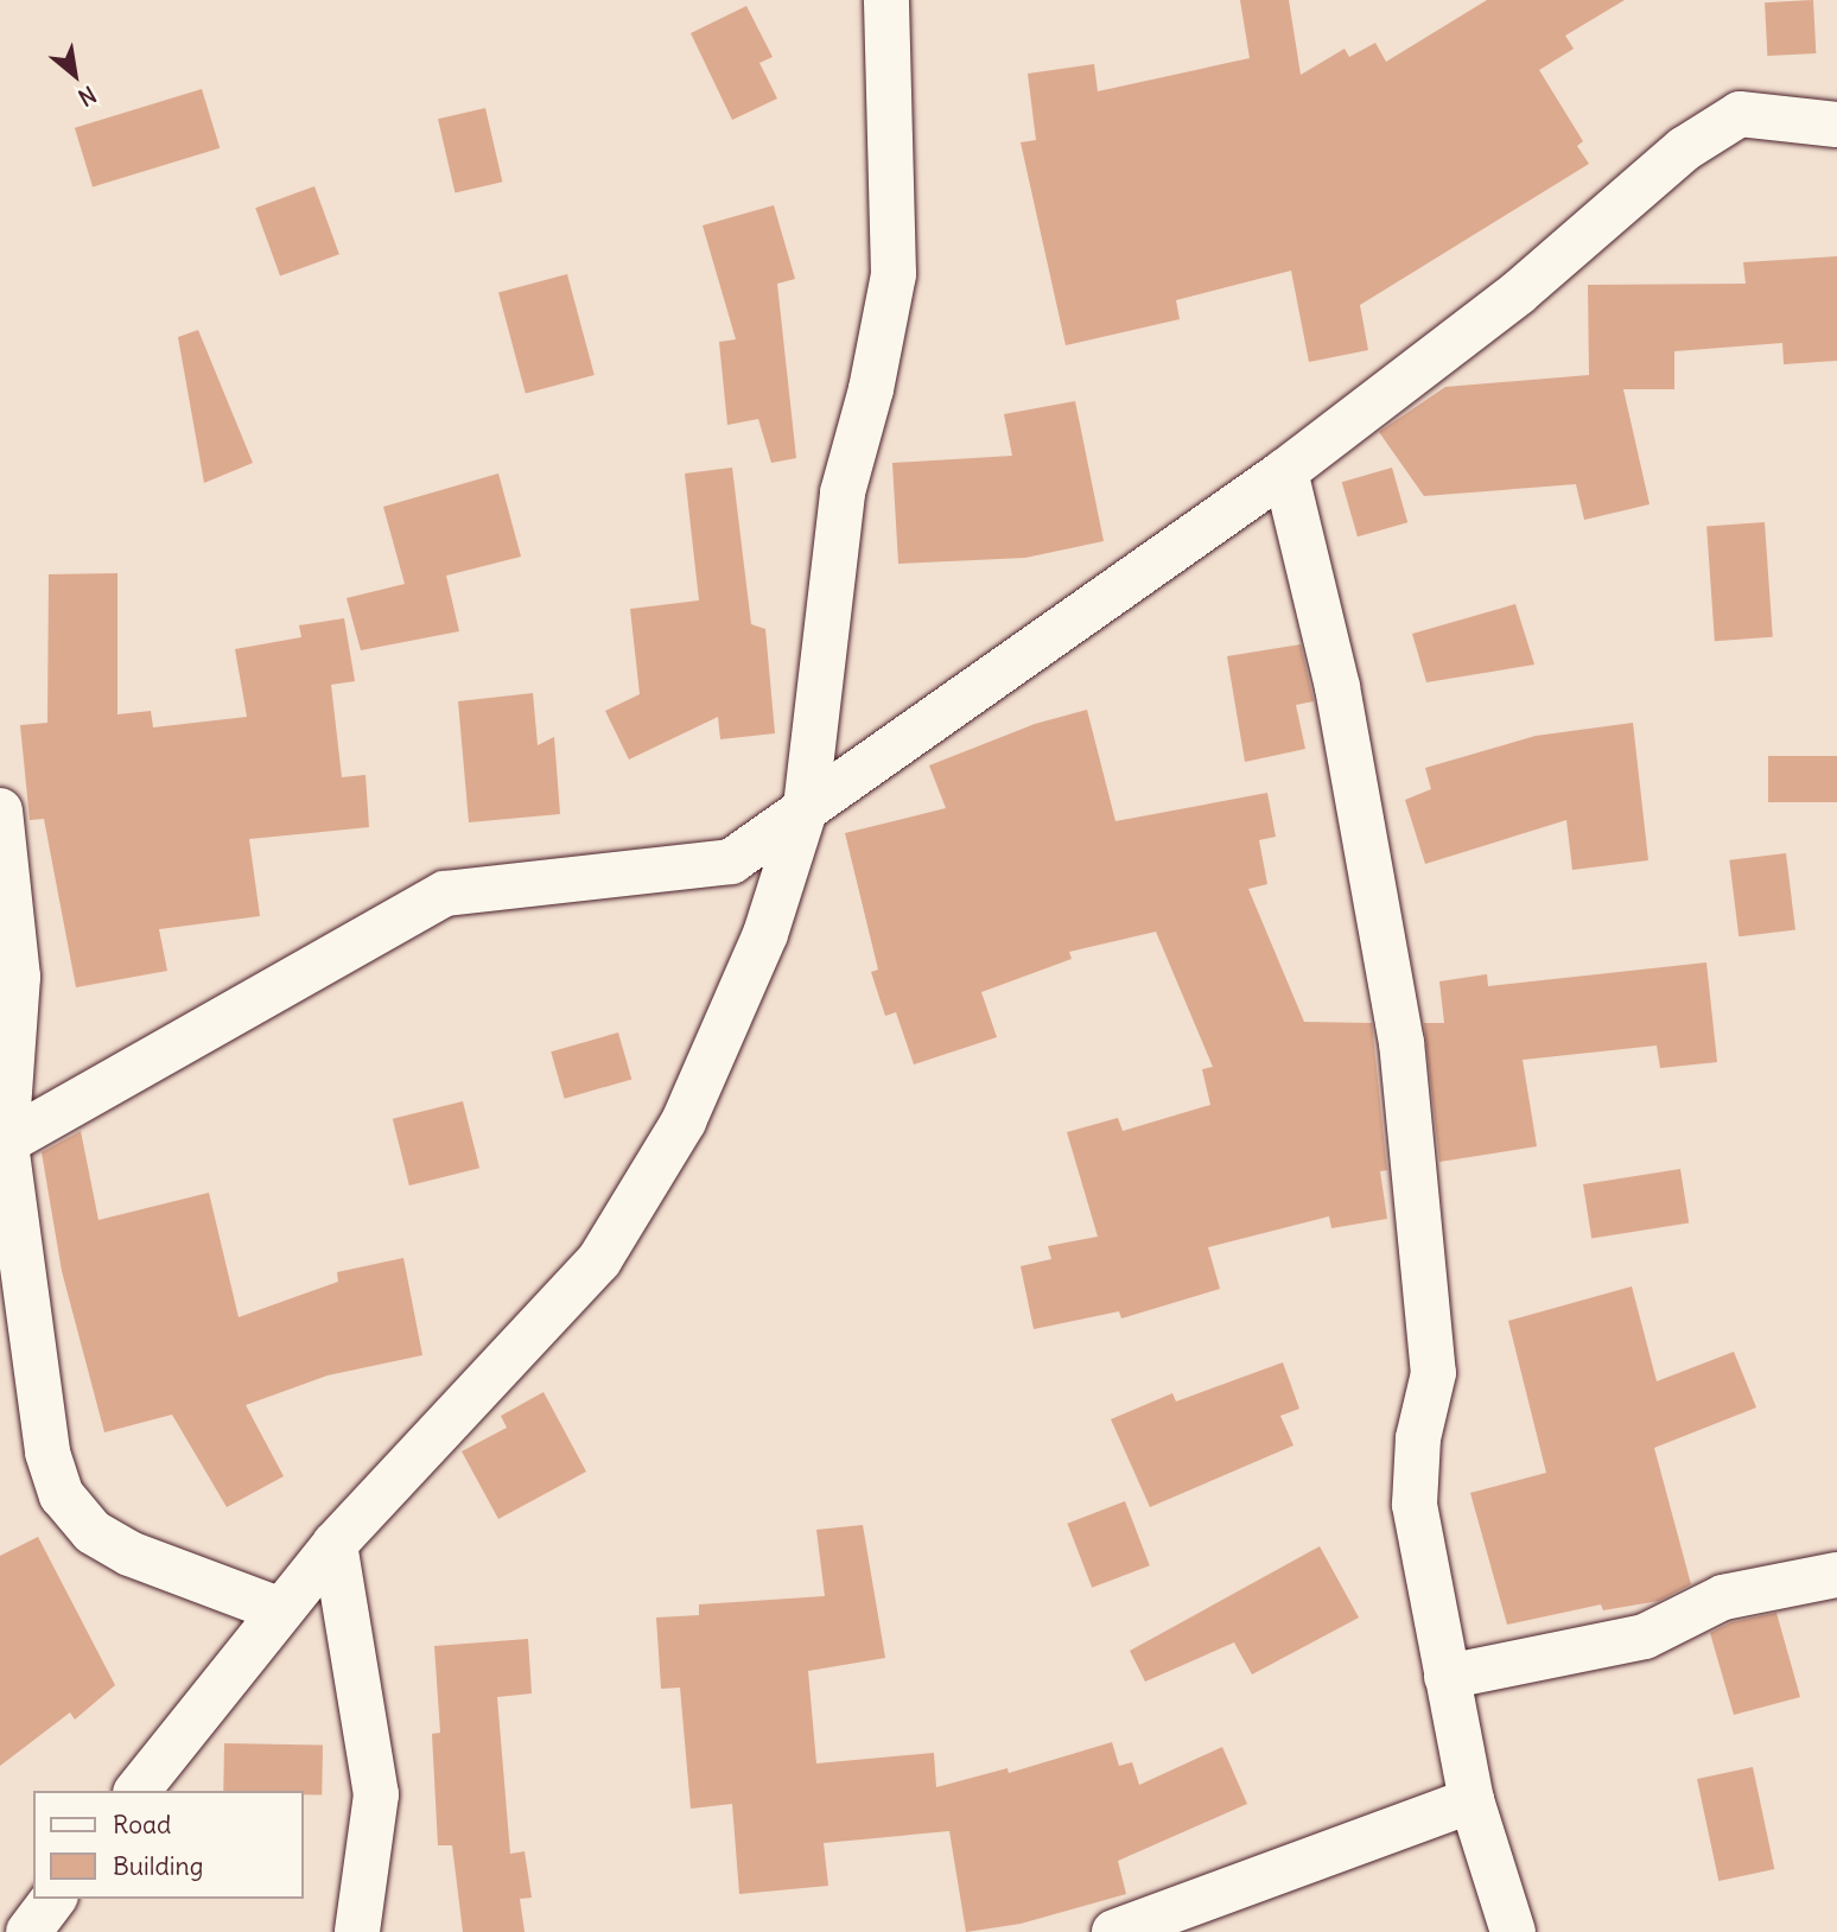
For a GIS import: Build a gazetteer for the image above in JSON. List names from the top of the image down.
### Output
{
  "legend": ["Road", "Building"],
  "north": "bottom right"
}
